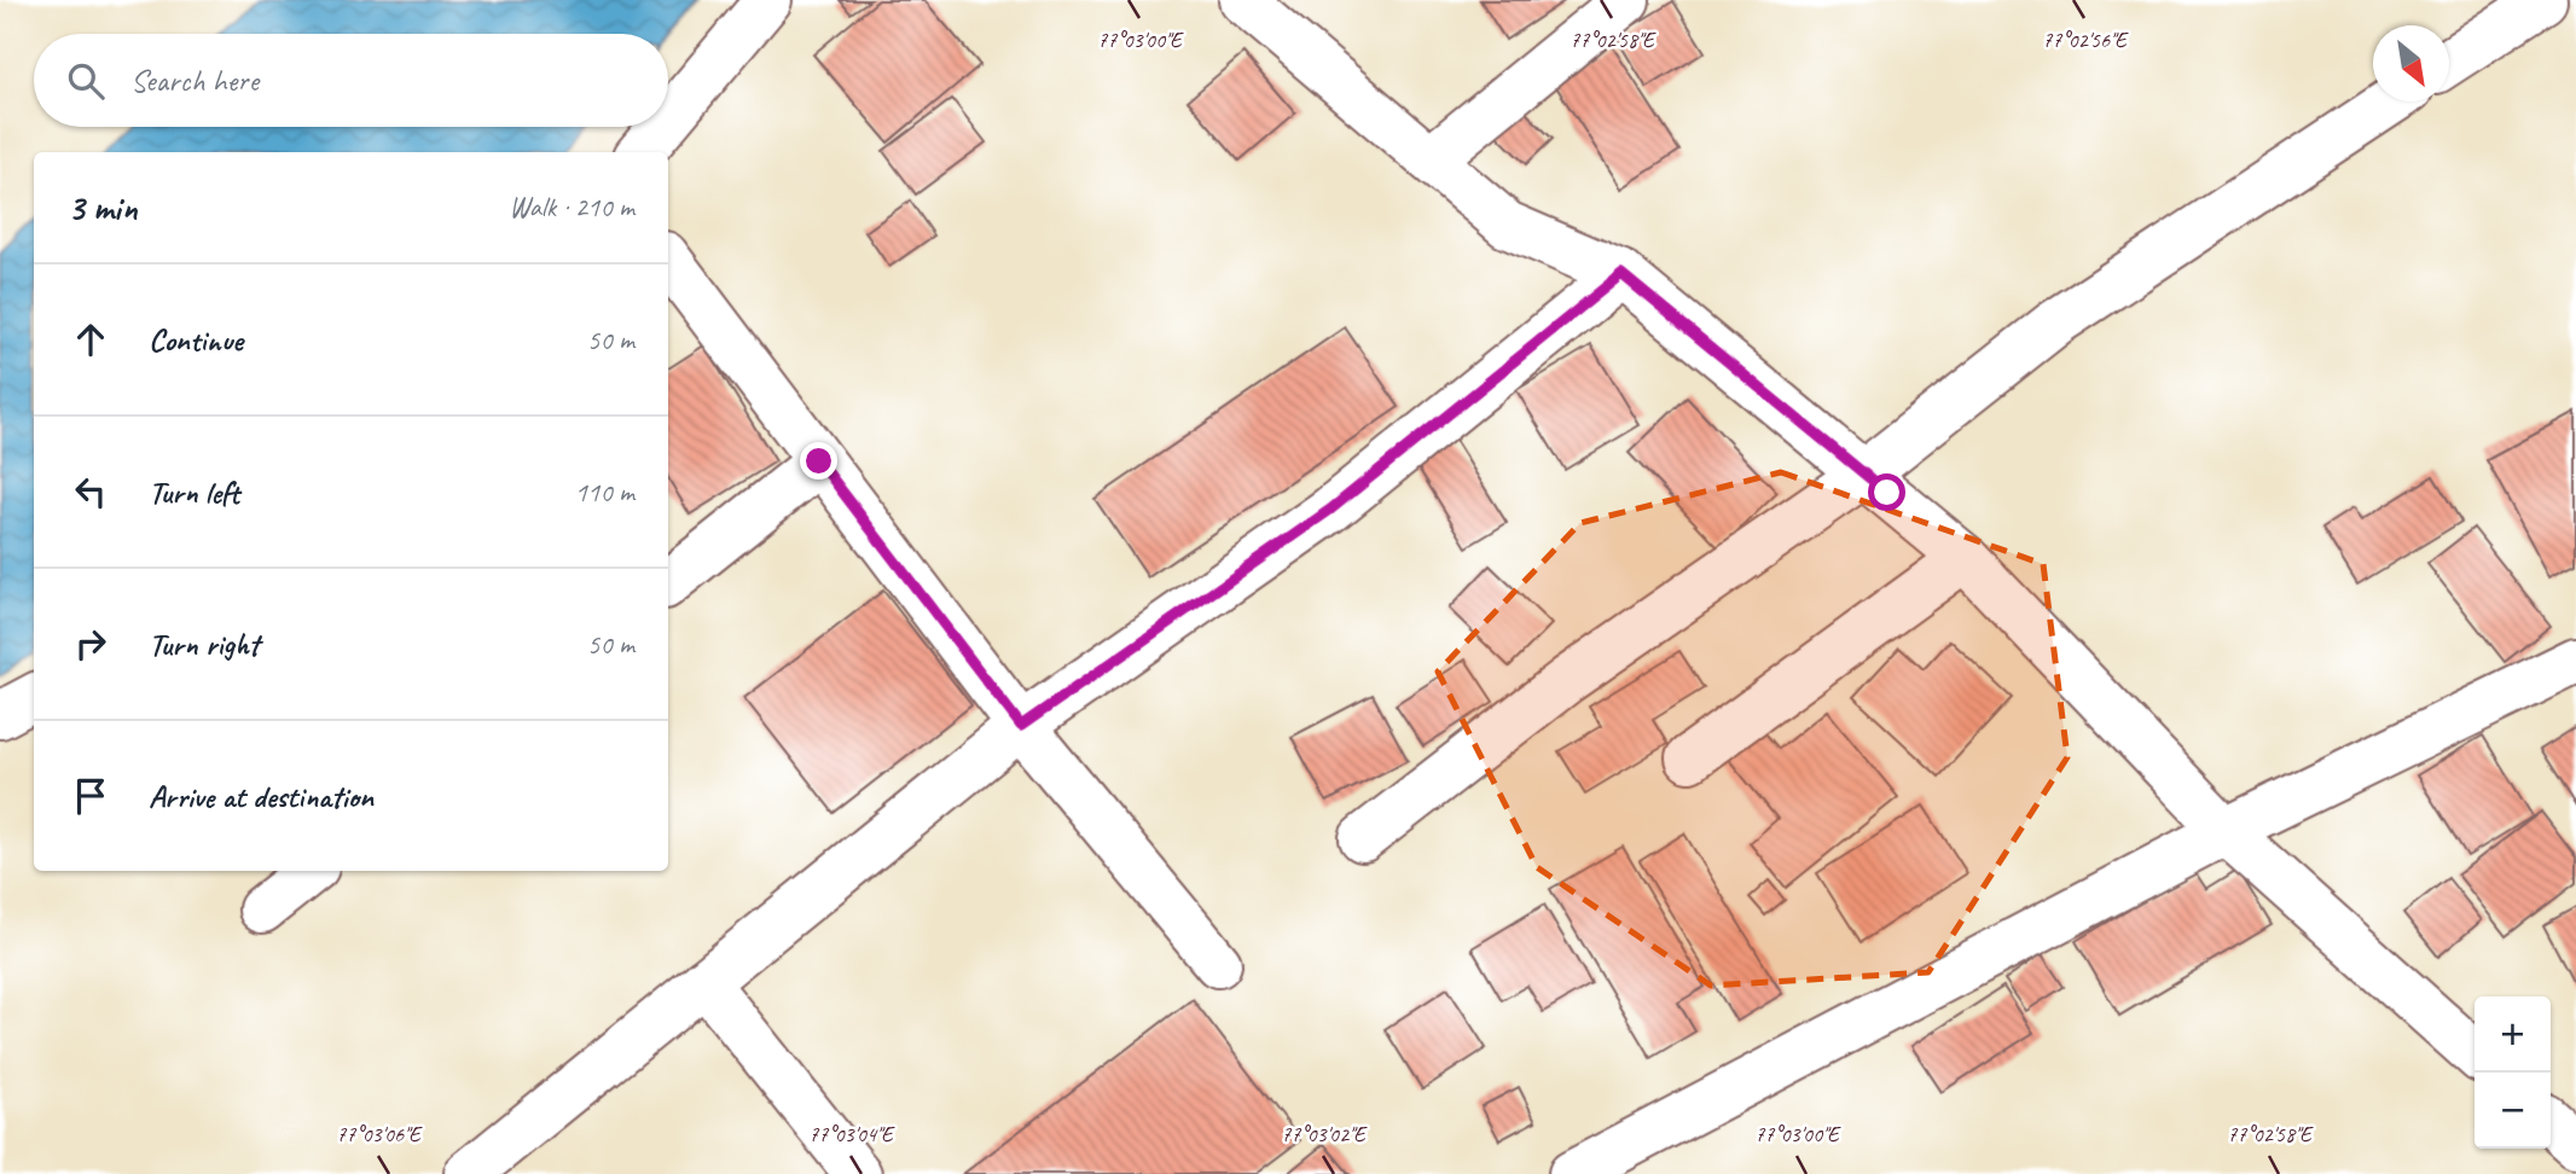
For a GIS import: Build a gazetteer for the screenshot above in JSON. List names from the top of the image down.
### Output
{
  "north": "bottom right",
  "page": {
    "search": "Search here",
    "heading": ["3 min", "Walk · 210 m"],
    "list": [
      ["Continue", "50 m"],
      ["Turn left", "110 m"],
      ["Turn right", "50 m"],
      "Arrive at destination"
    ],
    "map_buttons": ["+", "−"]
  },
  "coordinates": [
    "77°03'00\"E",
    "77°02'58\"E",
    "77°02'56\"E",
    "77°03'06\"E",
    "77°03'04\"E",
    "77°03'02\"E"
  ]
}
